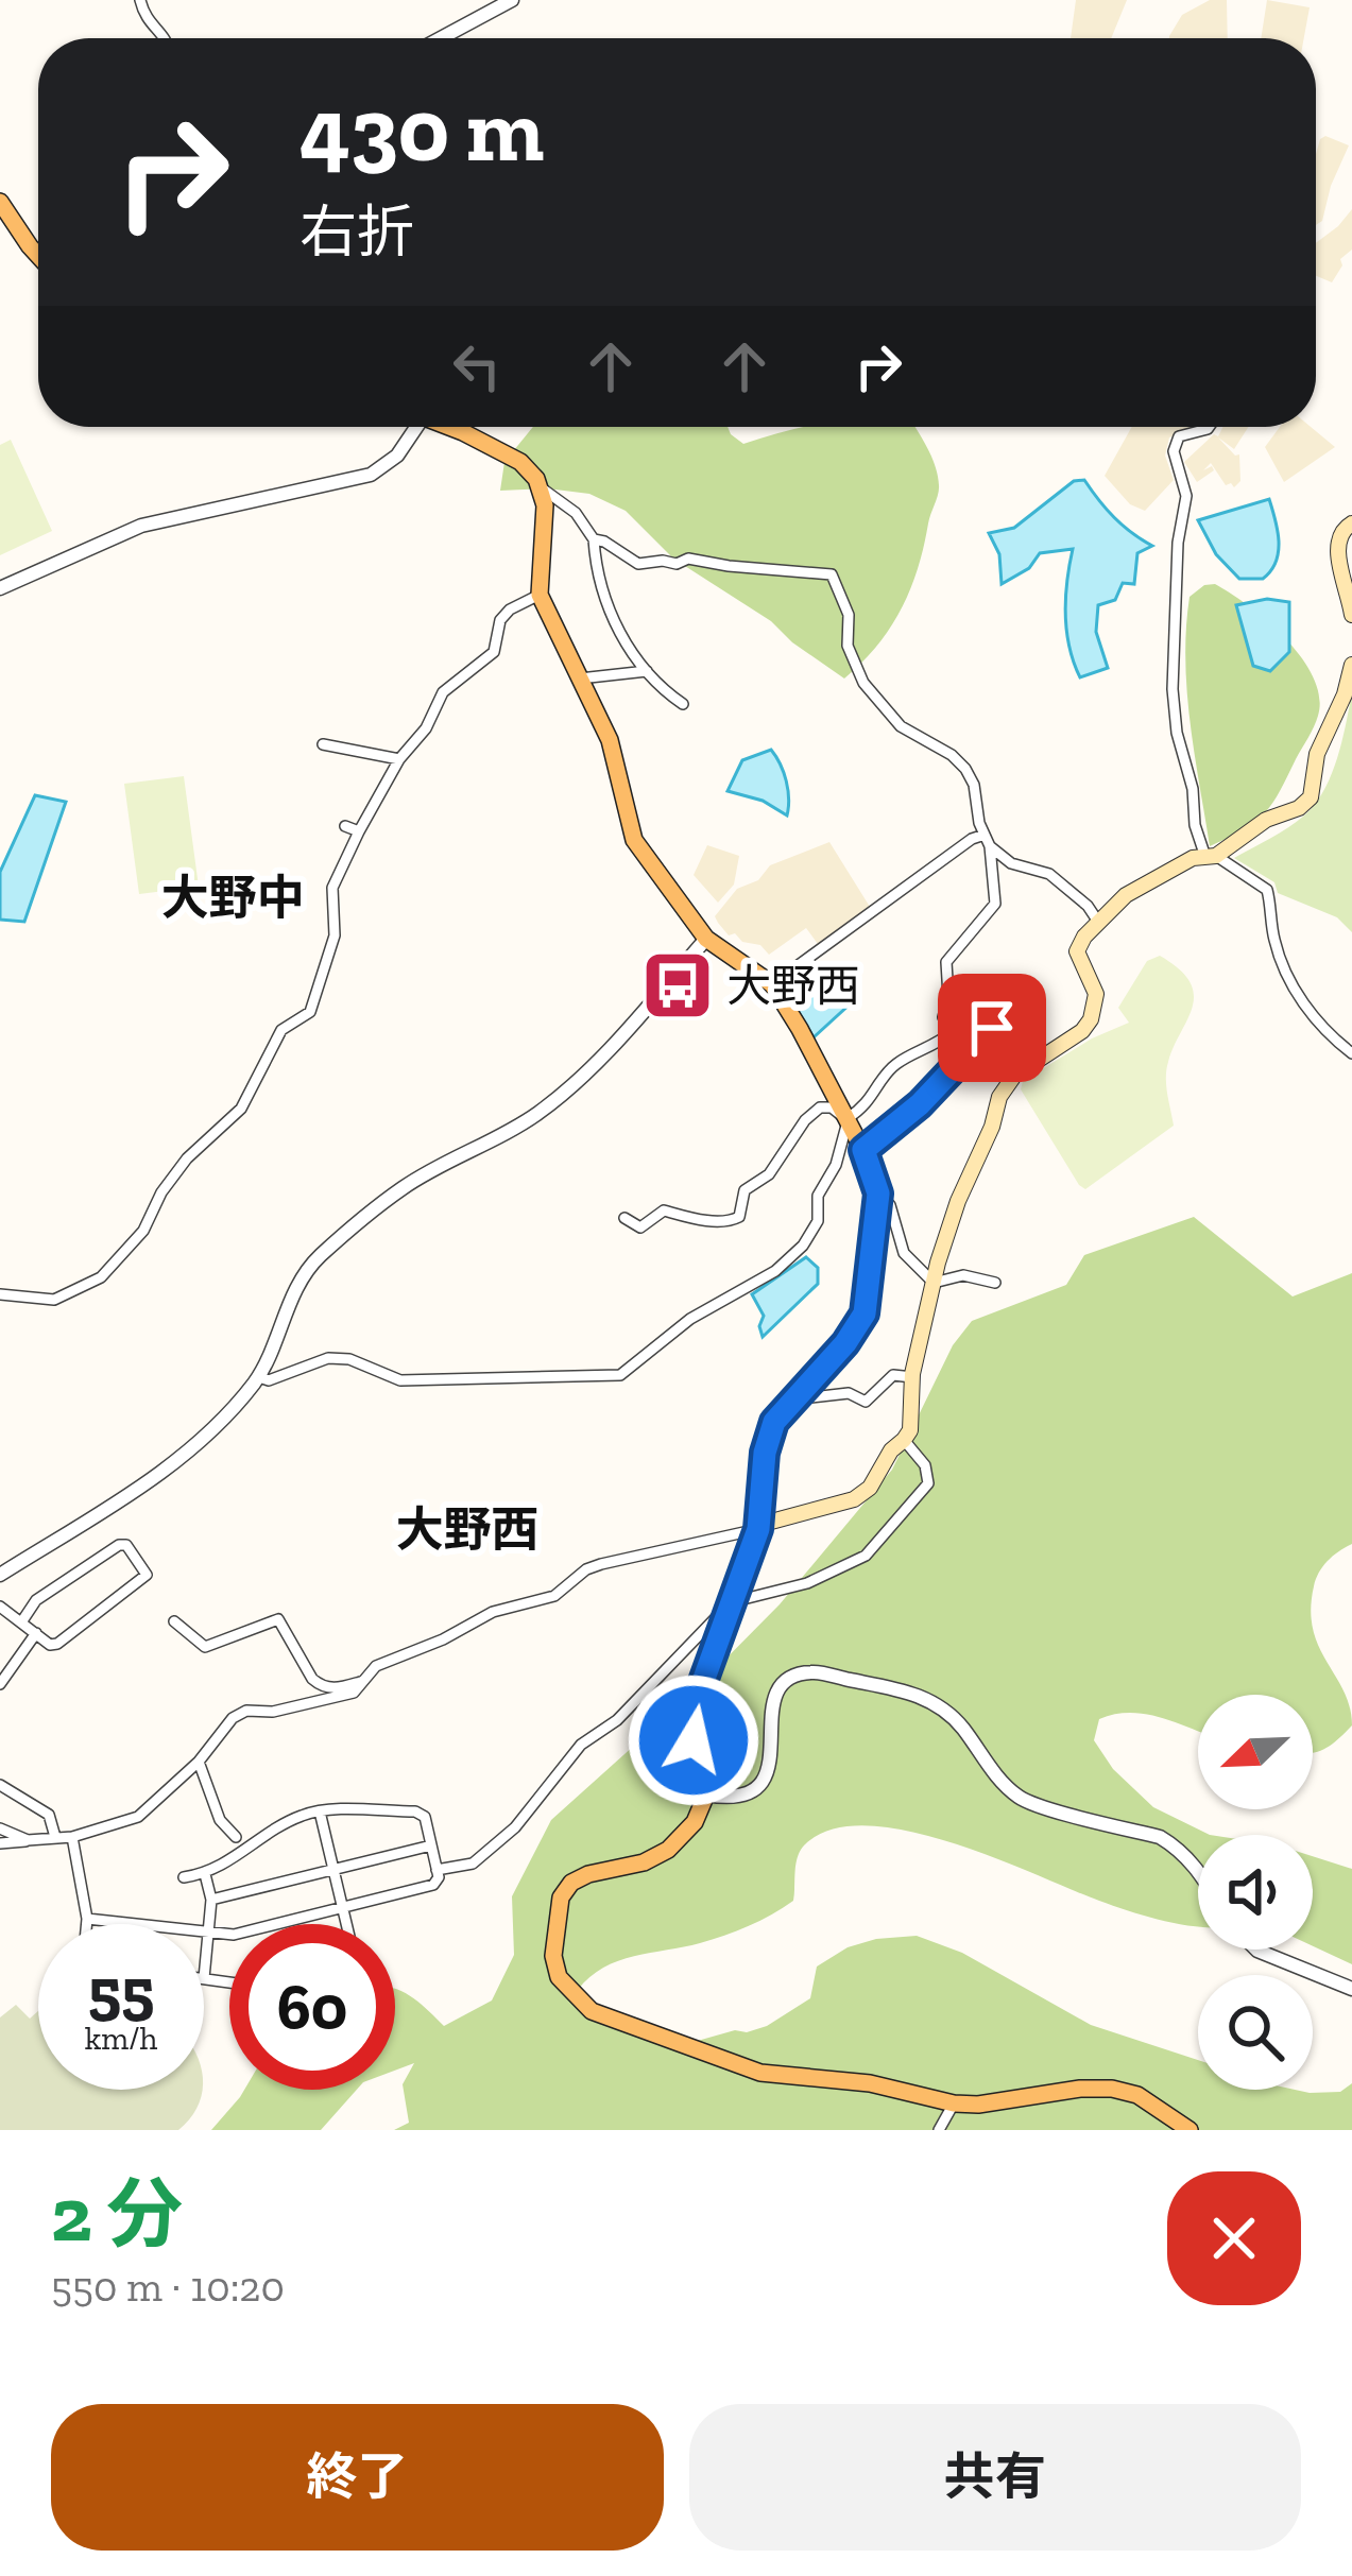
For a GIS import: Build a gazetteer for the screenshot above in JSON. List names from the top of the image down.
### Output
{
  "districts": ["大野中", "大野西"],
  "places": {
    "bus stop": ["大野西"]
  },
  "north": "bottom left",
  "page": {
    "turn": ["430 m", "右折"],
    "speed": "55 km/h",
    "limit": "60",
    "heading": ["2 分", "550 m · 10:20"],
    "buttons": ["終了", "共有"]
  }
}
